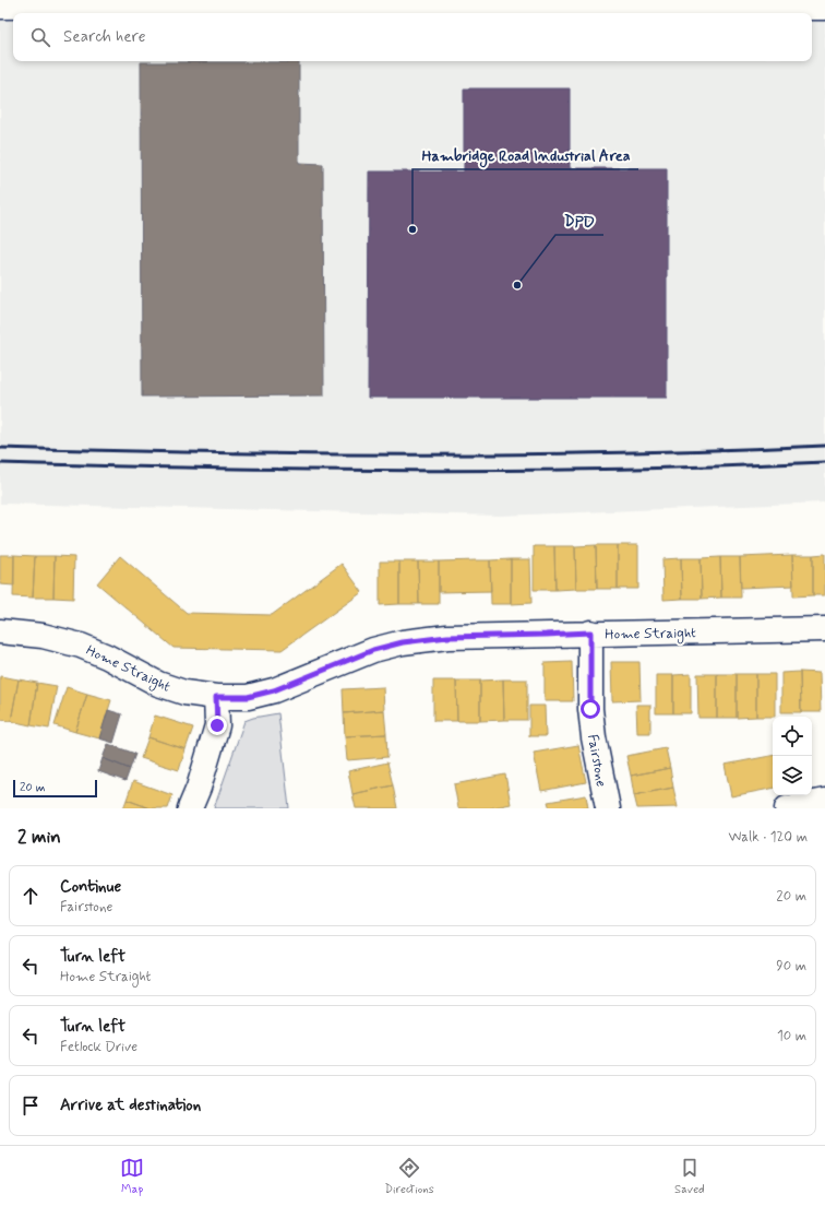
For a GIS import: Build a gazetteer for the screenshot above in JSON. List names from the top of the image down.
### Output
{
  "streets": {
    "street": ["Home Straight", "Fairstone"]
  },
  "crossings": [
    ["Home Straight", "Fairstone"]
  ],
  "places": ["Hambridge Road Industrial Area", "DPD"],
  "scale_bar": "20 m",
  "page": {
    "search": "Search here",
    "scale": "20 m",
    "heading": ["2 min", "Walk · 120 m"],
    "list": [
      ["Continue", "Fairstone", "20 m"],
      ["Turn left", "Home Straight", "90 m"],
      ["Turn left", "Fetlock Drive", "10 m"],
      "Arrive at destination"
    ],
    "nav": ["Map", "Directions", "Saved"]
  }
}
